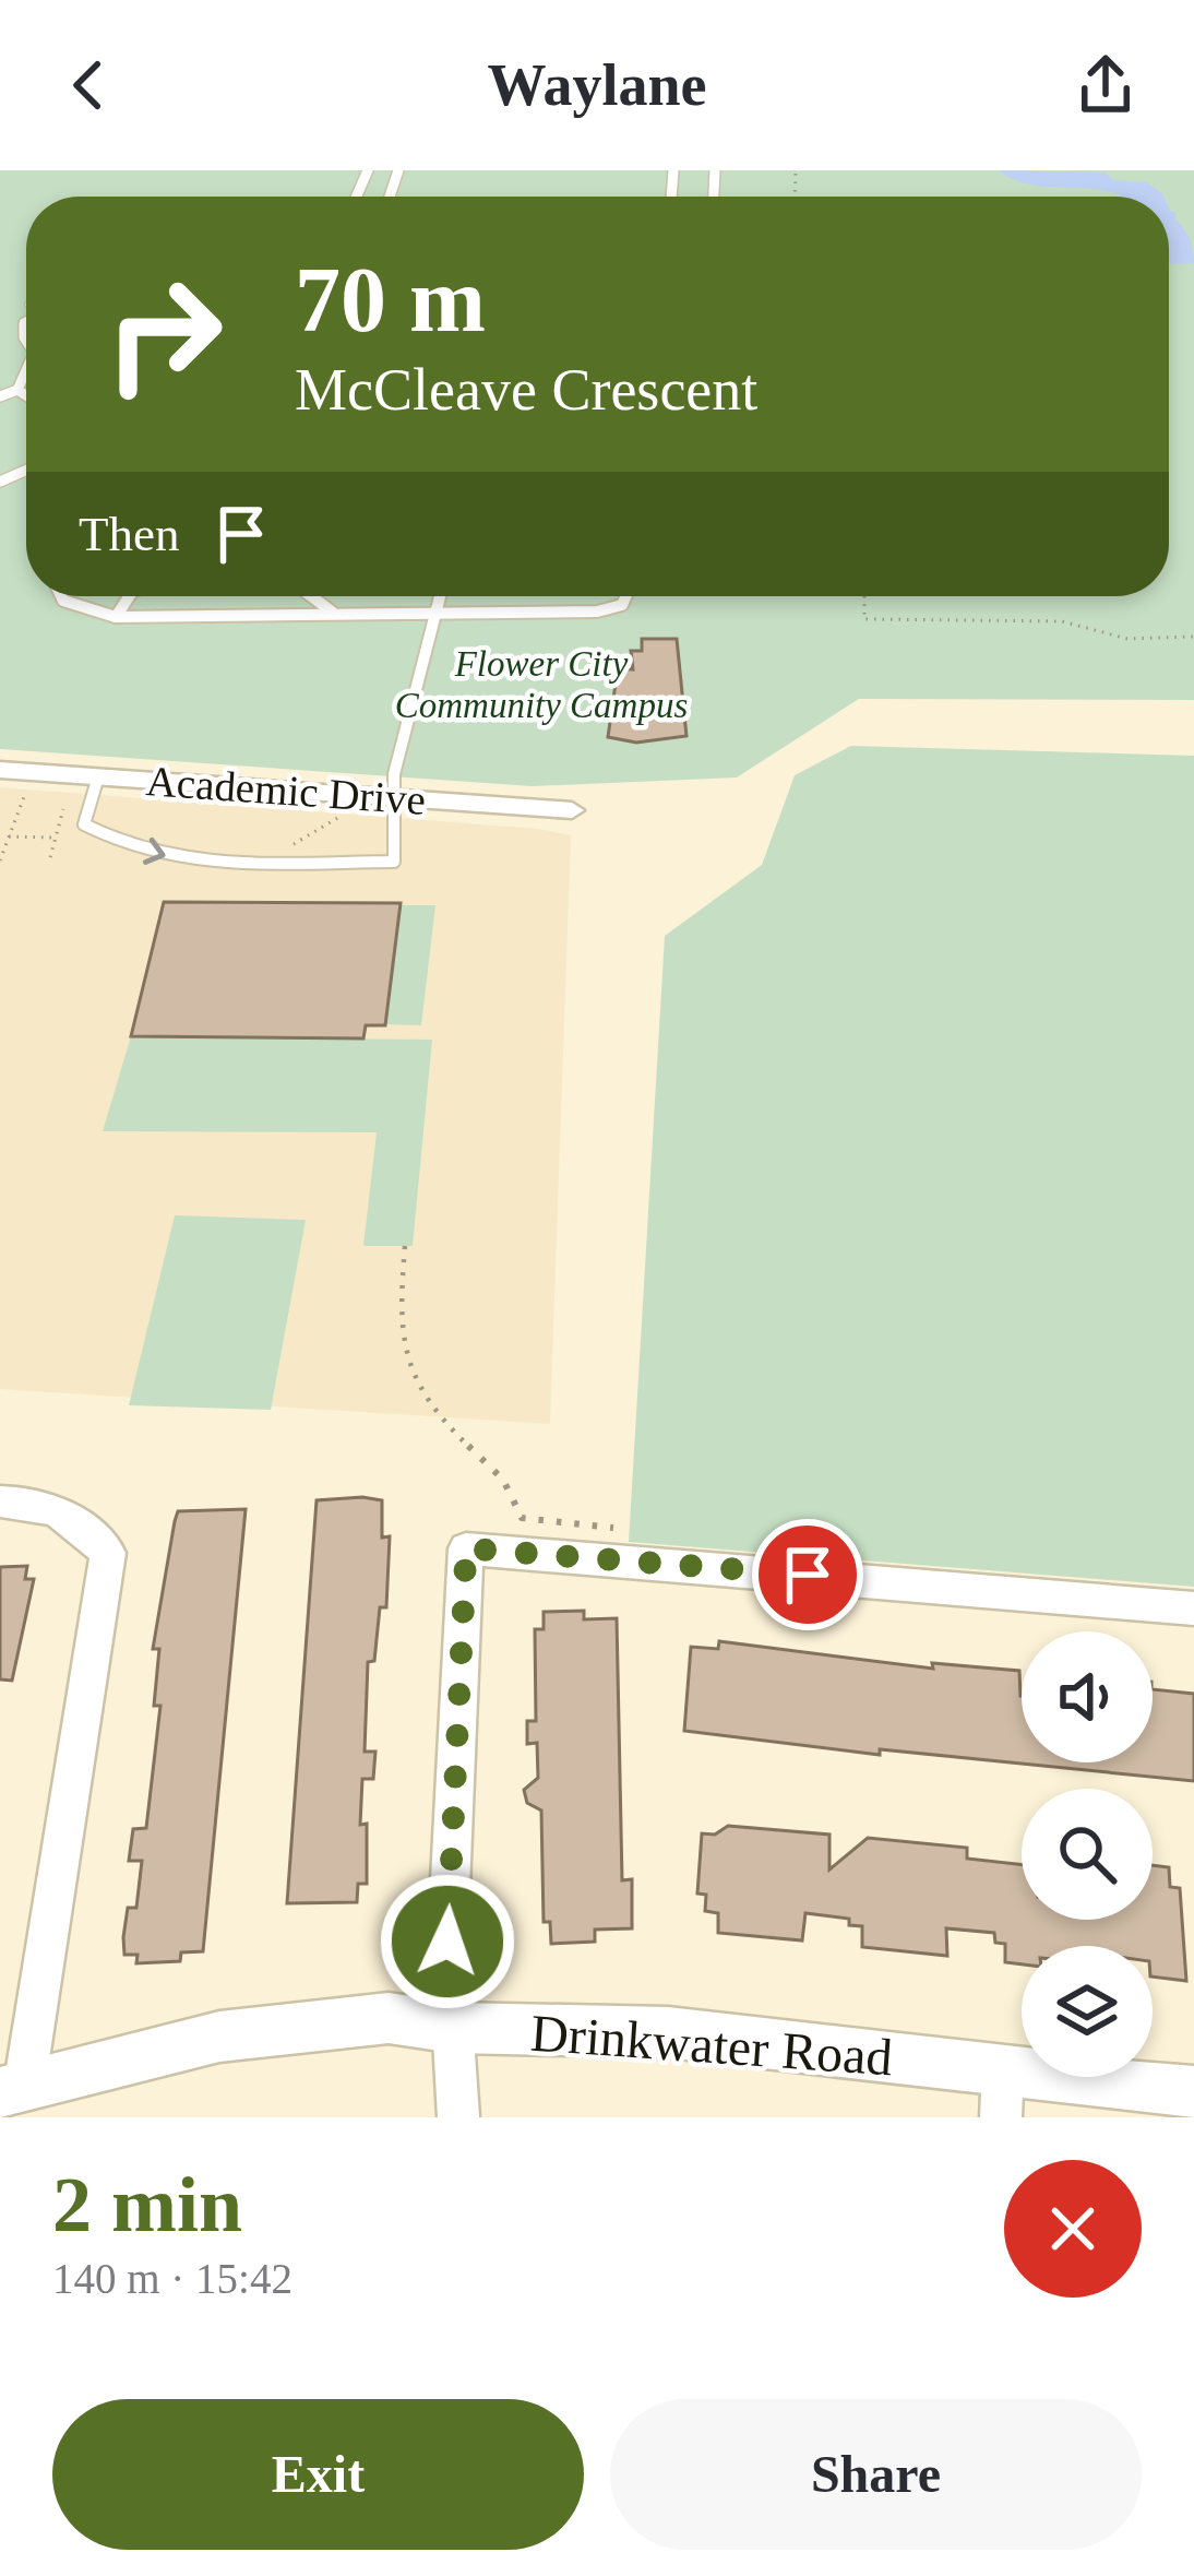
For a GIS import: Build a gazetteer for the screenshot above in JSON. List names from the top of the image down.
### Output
{
  "streets": {
    "street": ["Academic Drive", "Drinkwater Road"]
  },
  "parks": ["Flower City Community Campus"],
  "page": {
    "header": "Waylane",
    "turn": ["70 m", "McCleave Crescent"],
    "then": "Then",
    "heading": ["2 min", "140 m · 15:42"],
    "buttons": ["Exit", "Share"]
  }
}
